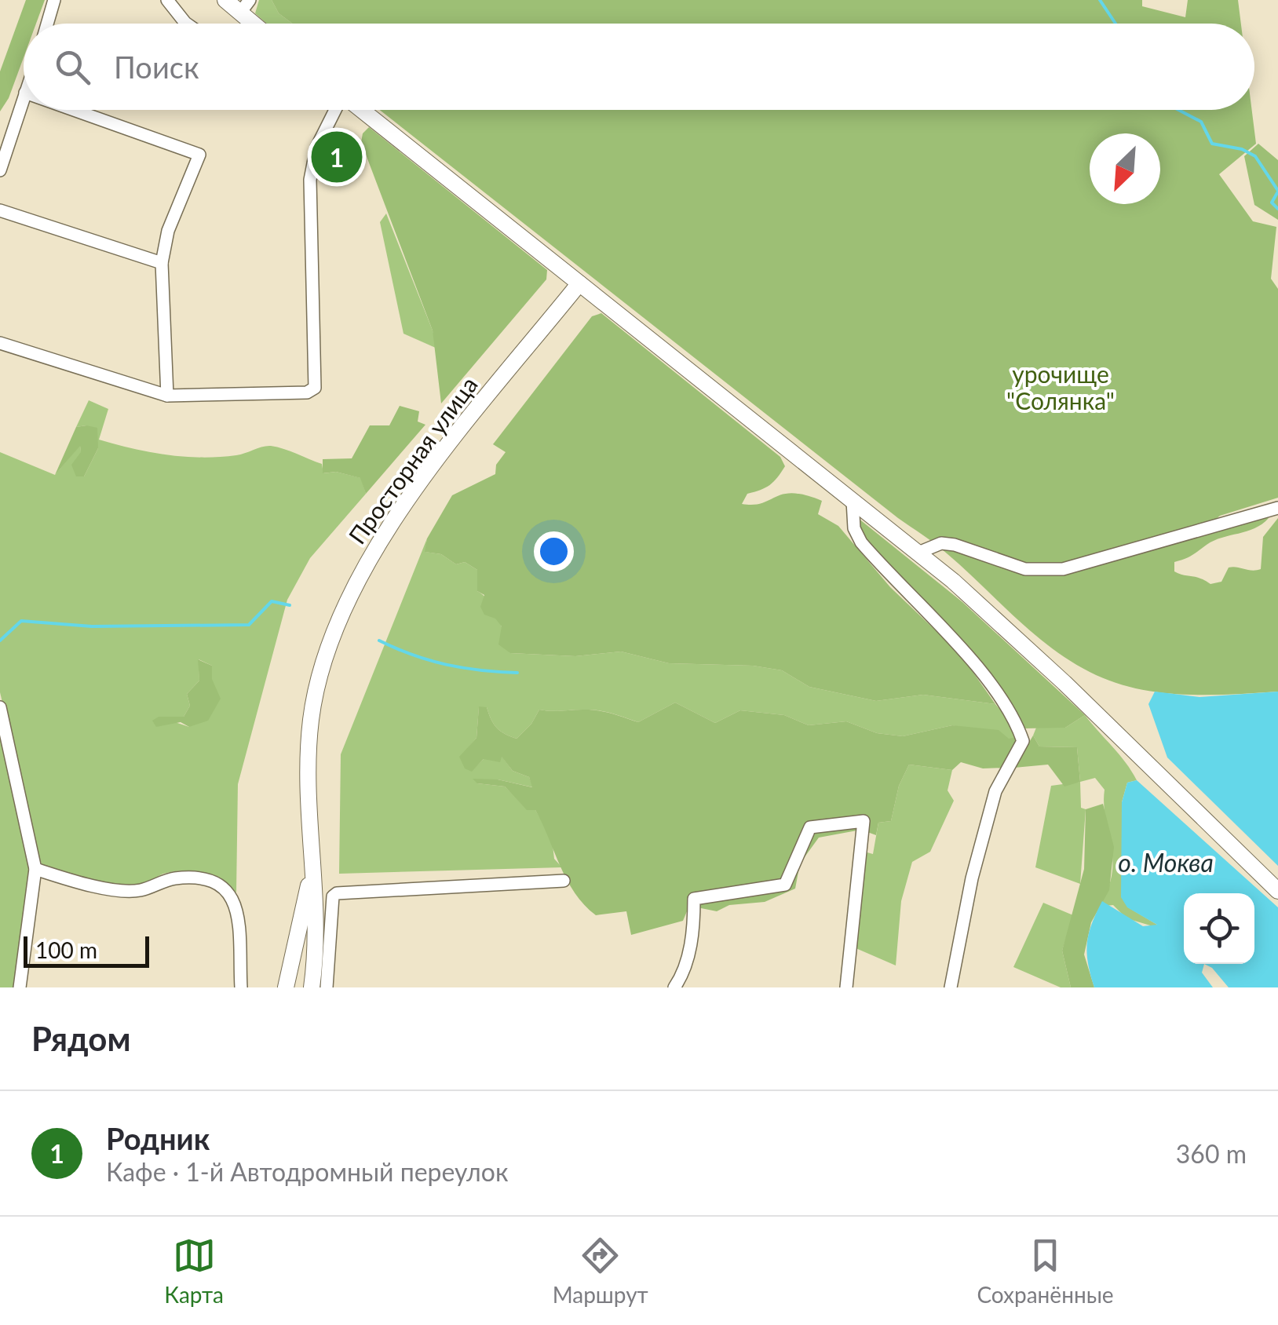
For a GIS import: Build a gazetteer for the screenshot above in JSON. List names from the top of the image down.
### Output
{
  "streets": {
    "main road": ["Просторная улица"]
  },
  "water": ["о. Моква"],
  "parks": ["урочище \"Солянка\""],
  "scale_bar": "100 m",
  "north": "bottom left",
  "page": {
    "search": "Поиск",
    "pins": "1",
    "scale": "100 m",
    "heading": "Рядом",
    "list": [
      {
        "mark": "1",
        "name": "Родник",
        "note": "Кафе · 1-й Автодромный переулок",
        "value": "360 m"
      }
    ],
    "nav": ["Карта", "Маршрут", "Сохранённые"]
  }
}
